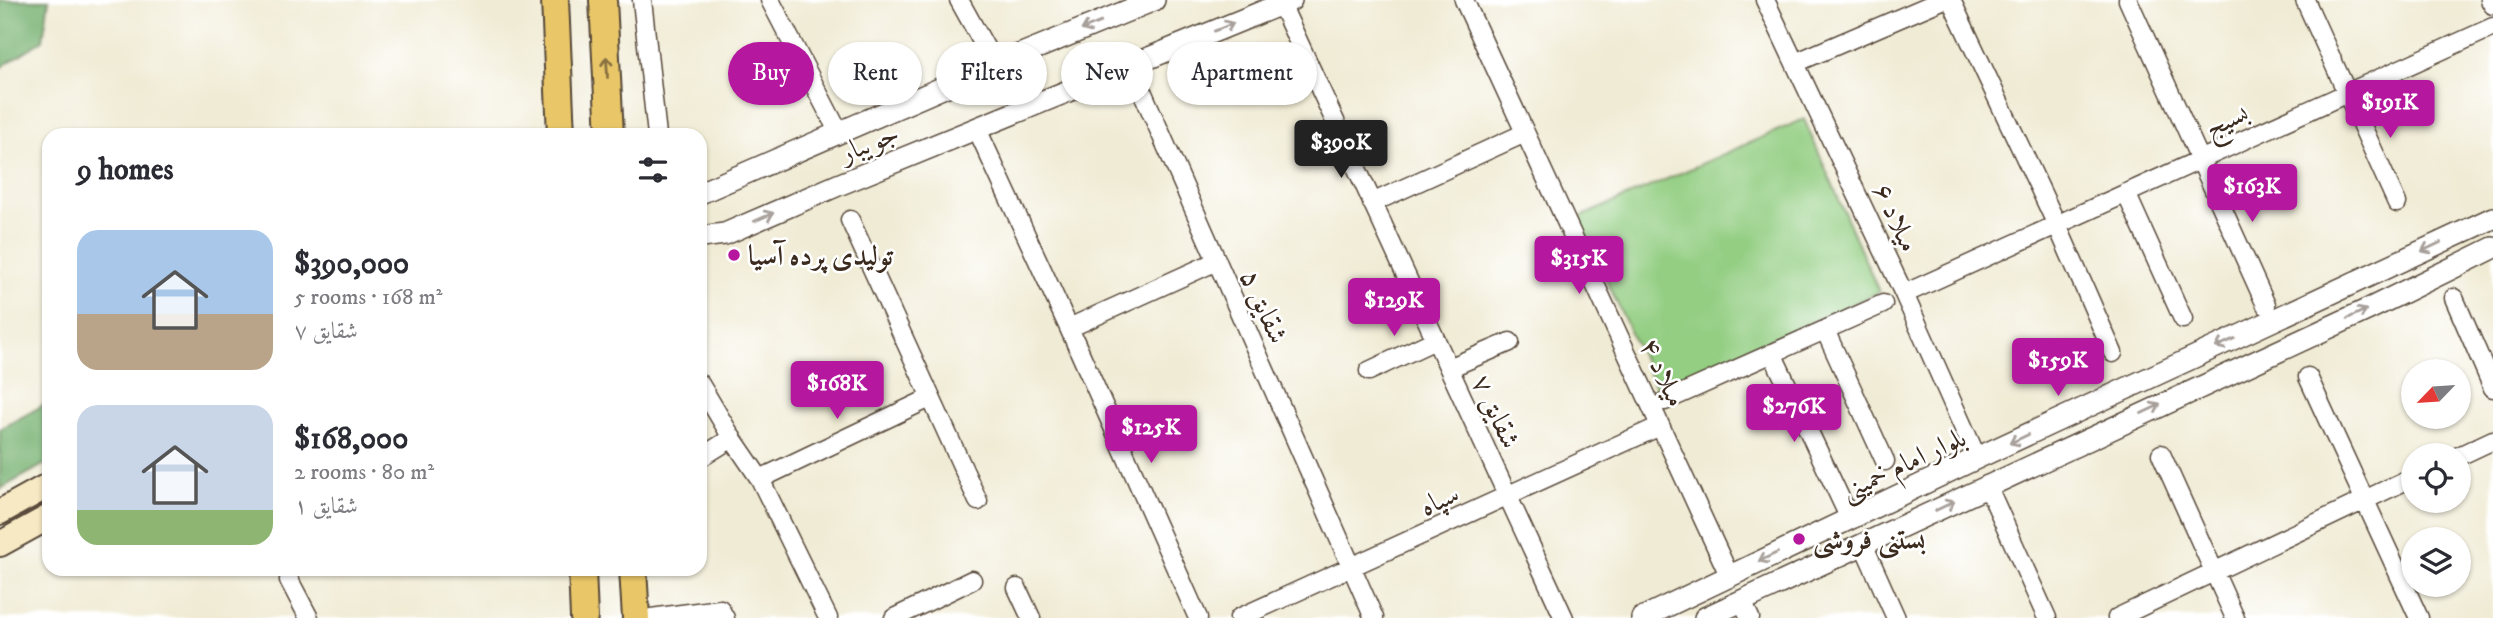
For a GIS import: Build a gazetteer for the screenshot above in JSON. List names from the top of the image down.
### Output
{
  "streets": {
    "street": [
      "بسیج",
      "جویبار",
      "میلاد ۶",
      "شقایق ۵",
      "میلاد ۴",
      "شقایق ۷",
      "بلوار امام خمینی",
      "سپاه"
    ]
  },
  "crossings": [
    ["بسیج", "میلاد ۶"],
    ["جویبار", "شقایق ۷"],
    ["میلاد ۶", "بلوار امام خمینی"],
    ["شقایق ۵", "سپاه"],
    ["میلاد ۴", "بلوار امام خمینی"],
    ["میلاد ۴", "سپاه"],
    ["شقایق ۷", "سپاه"]
  ],
  "places": ["تولیدی پرده آسیا", "بستنی فروشی"],
  "north": "bottom left",
  "page": {
    "chip": [
      "Buy",
      "Rent",
      "Filters",
      "New",
      "Apartment"
    ],
    "price": [
      "$191K",
      "$390K",
      "$163K",
      "$315K",
      "$129K",
      "$159K",
      "$168K",
      "$276K",
      "$125K"
    ],
    "heading": "9 homes",
    "list": [
      {
        "name": "$390,000",
        "note": "5 rooms · 168 m² · شقایق ۷"
      },
      {
        "name": "$168,000",
        "note": "2 rooms · 80 m² · شقایق ۱"
      }
    ]
  }
}
